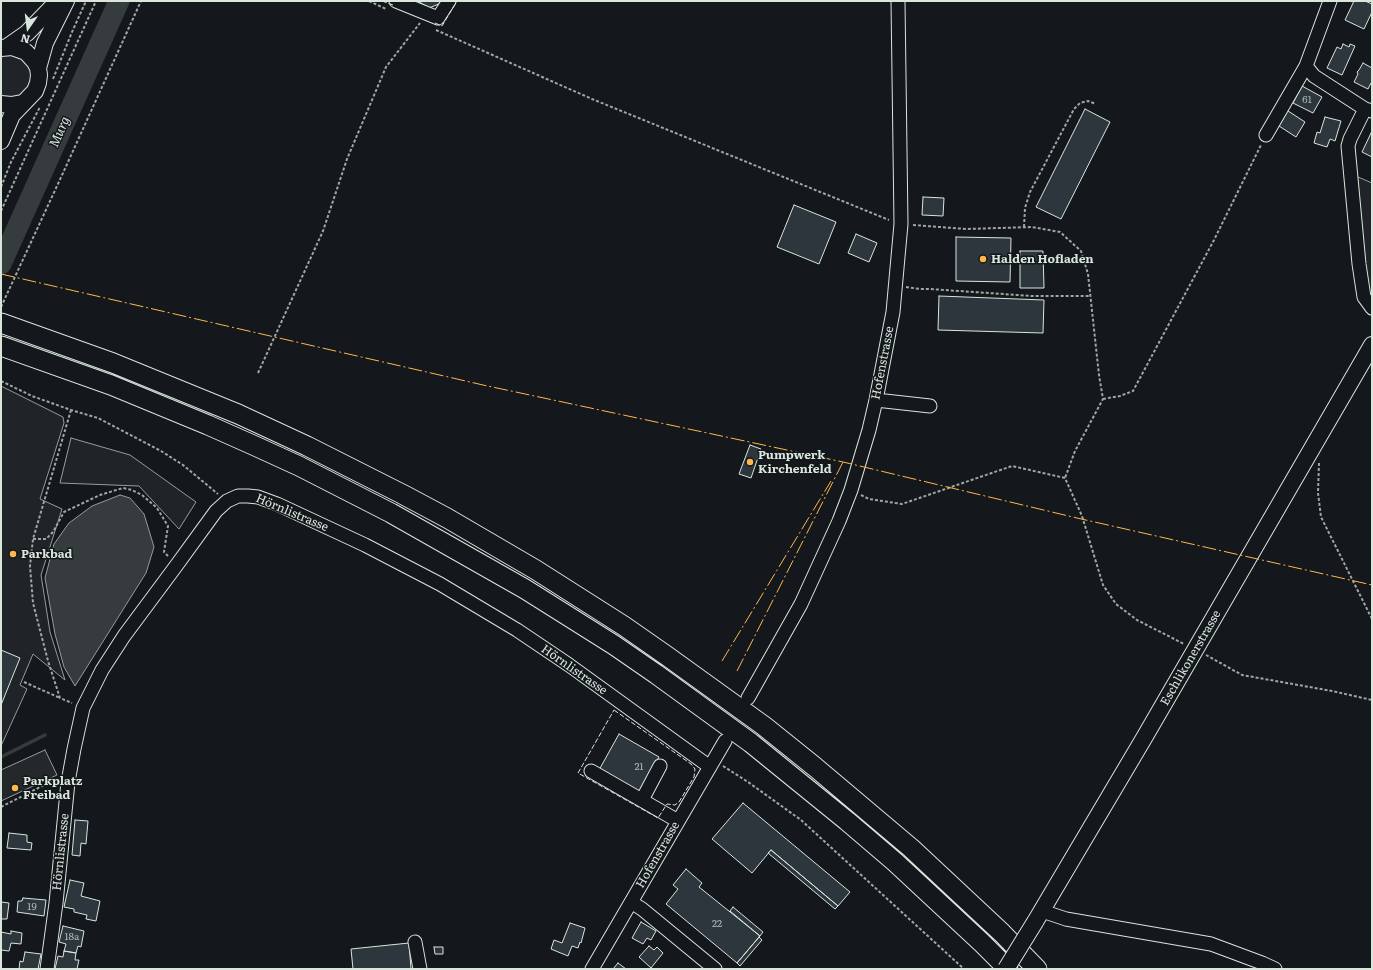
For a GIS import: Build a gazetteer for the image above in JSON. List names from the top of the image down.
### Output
{
  "streets": {
    "main road": ["Eschlikonerstrasse"],
    "street": ["Hofenstrasse", "Hörnlistrasse"]
  },
  "crossings": [
    ["Hofenstrasse", "Hörnlistrasse"]
  ],
  "water": ["Murg"],
  "places": [
    "Halden Hofladen",
    "Pumpwerk Kirchenfeld",
    "Parkbad",
    "Parkplatz Freibad"
  ],
  "house_numbers": [
    "61",
    "21",
    "19",
    "22",
    "18a"
  ],
  "north": "bottom"
}
